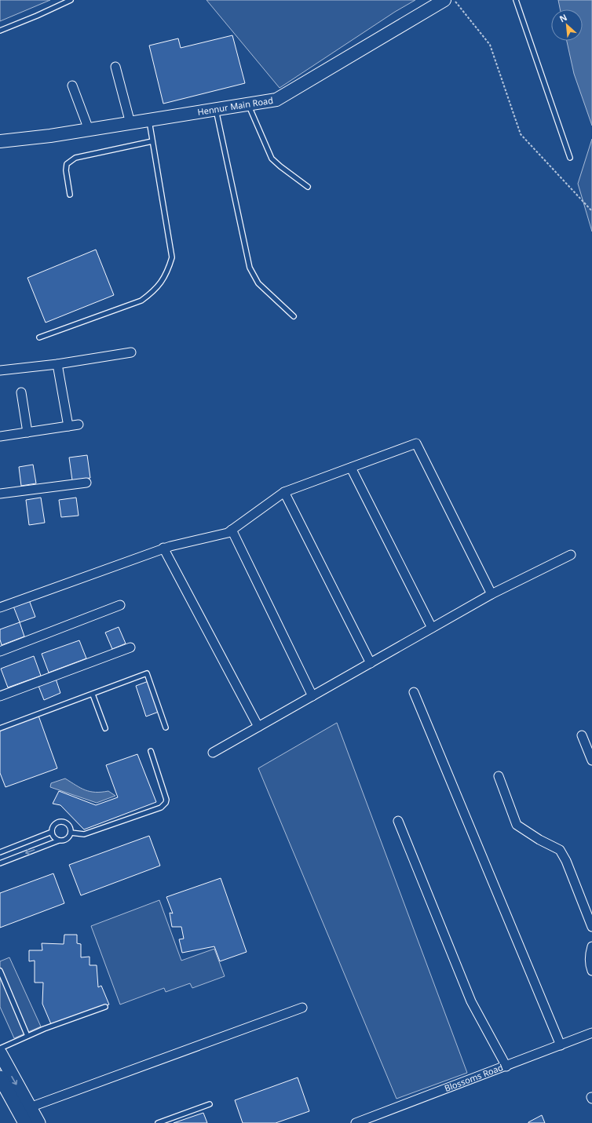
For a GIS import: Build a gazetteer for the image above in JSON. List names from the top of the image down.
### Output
{
  "streets": {
    "main road": ["Hennur Main Road"],
    "street": ["Blossoms Road"]
  },
  "north": "top left"
}
